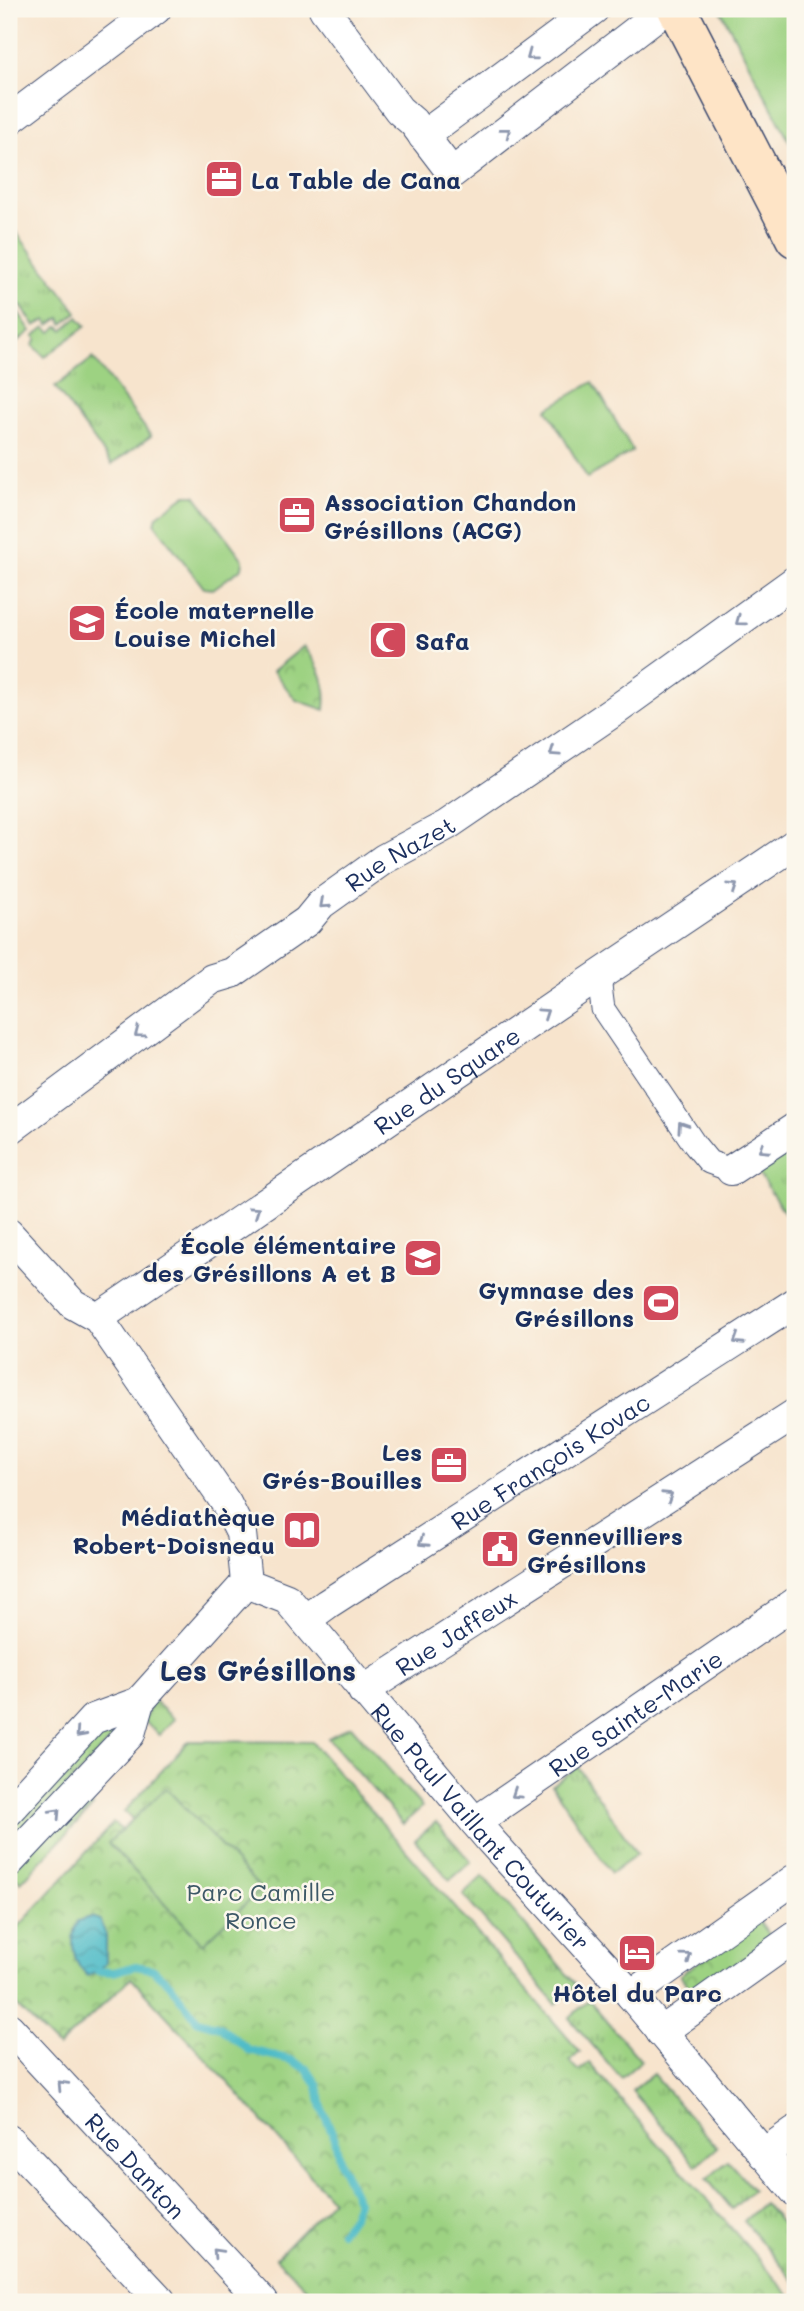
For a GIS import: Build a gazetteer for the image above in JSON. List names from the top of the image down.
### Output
{
  "streets": {
    "street": [
      "Rue Nazet",
      "Rue du Square",
      "Rue François Kovac",
      "Rue Jaffeux",
      "Rue Sainte-Marie",
      "Rue Paul Vaillant Couturier",
      "Rue Danton"
    ]
  },
  "crossings": [
    ["Rue François Kovac", "Rue Paul Vaillant Couturier"],
    ["Rue Jaffeux", "Rue Paul Vaillant Couturier"],
    ["Rue Sainte-Marie", "Rue Paul Vaillant Couturier"]
  ],
  "one_way": [
    "Rue Nazet",
    "Rue du Square",
    "Rue François Kovac",
    "Rue Jaffeux"
  ],
  "districts": ["Les Grésillons"],
  "parks": ["Parc Camille Ronce"],
  "places": {
    "office": ["La Table de Cana", "Association Chandon Grésillons (ACG)", "Les Grés-Bouilles"],
    "school or university": ["École maternelle Louise Michel", "École élémentaire des Grésillons A et B"],
    "mosque": ["Safa"],
    "sports": ["Gymnase des Grésillons"],
    "library": ["Médiathèque Robert-Doisneau"],
    "public building": ["Gennevilliers Grésillons"],
    "hotel": ["Hôtel du Parc"]
  }
}
